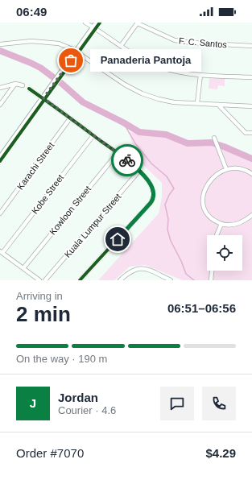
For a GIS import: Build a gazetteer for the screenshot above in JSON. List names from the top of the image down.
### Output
{
  "streets": {
    "street": [
      "F. C. Santos",
      "Karachi Street",
      "Kobe Street",
      "Kowloon Street",
      "Kuala Lumpur Street"
    ]
  },
  "places": ["Panaderia Pantoja"],
  "page": {
    "status": "06:49",
    "bubble": "Panaderia Pantoja",
    "heading": ["2 min", "Arriving in", "06:51–06:56"],
    "panel": [
      "Jordan",
      "Courier · 4.6",
      "Order #7070",
      "$4.29"
    ],
    "bar": "On the way · 190 m",
    "round": "J"
  }
}
